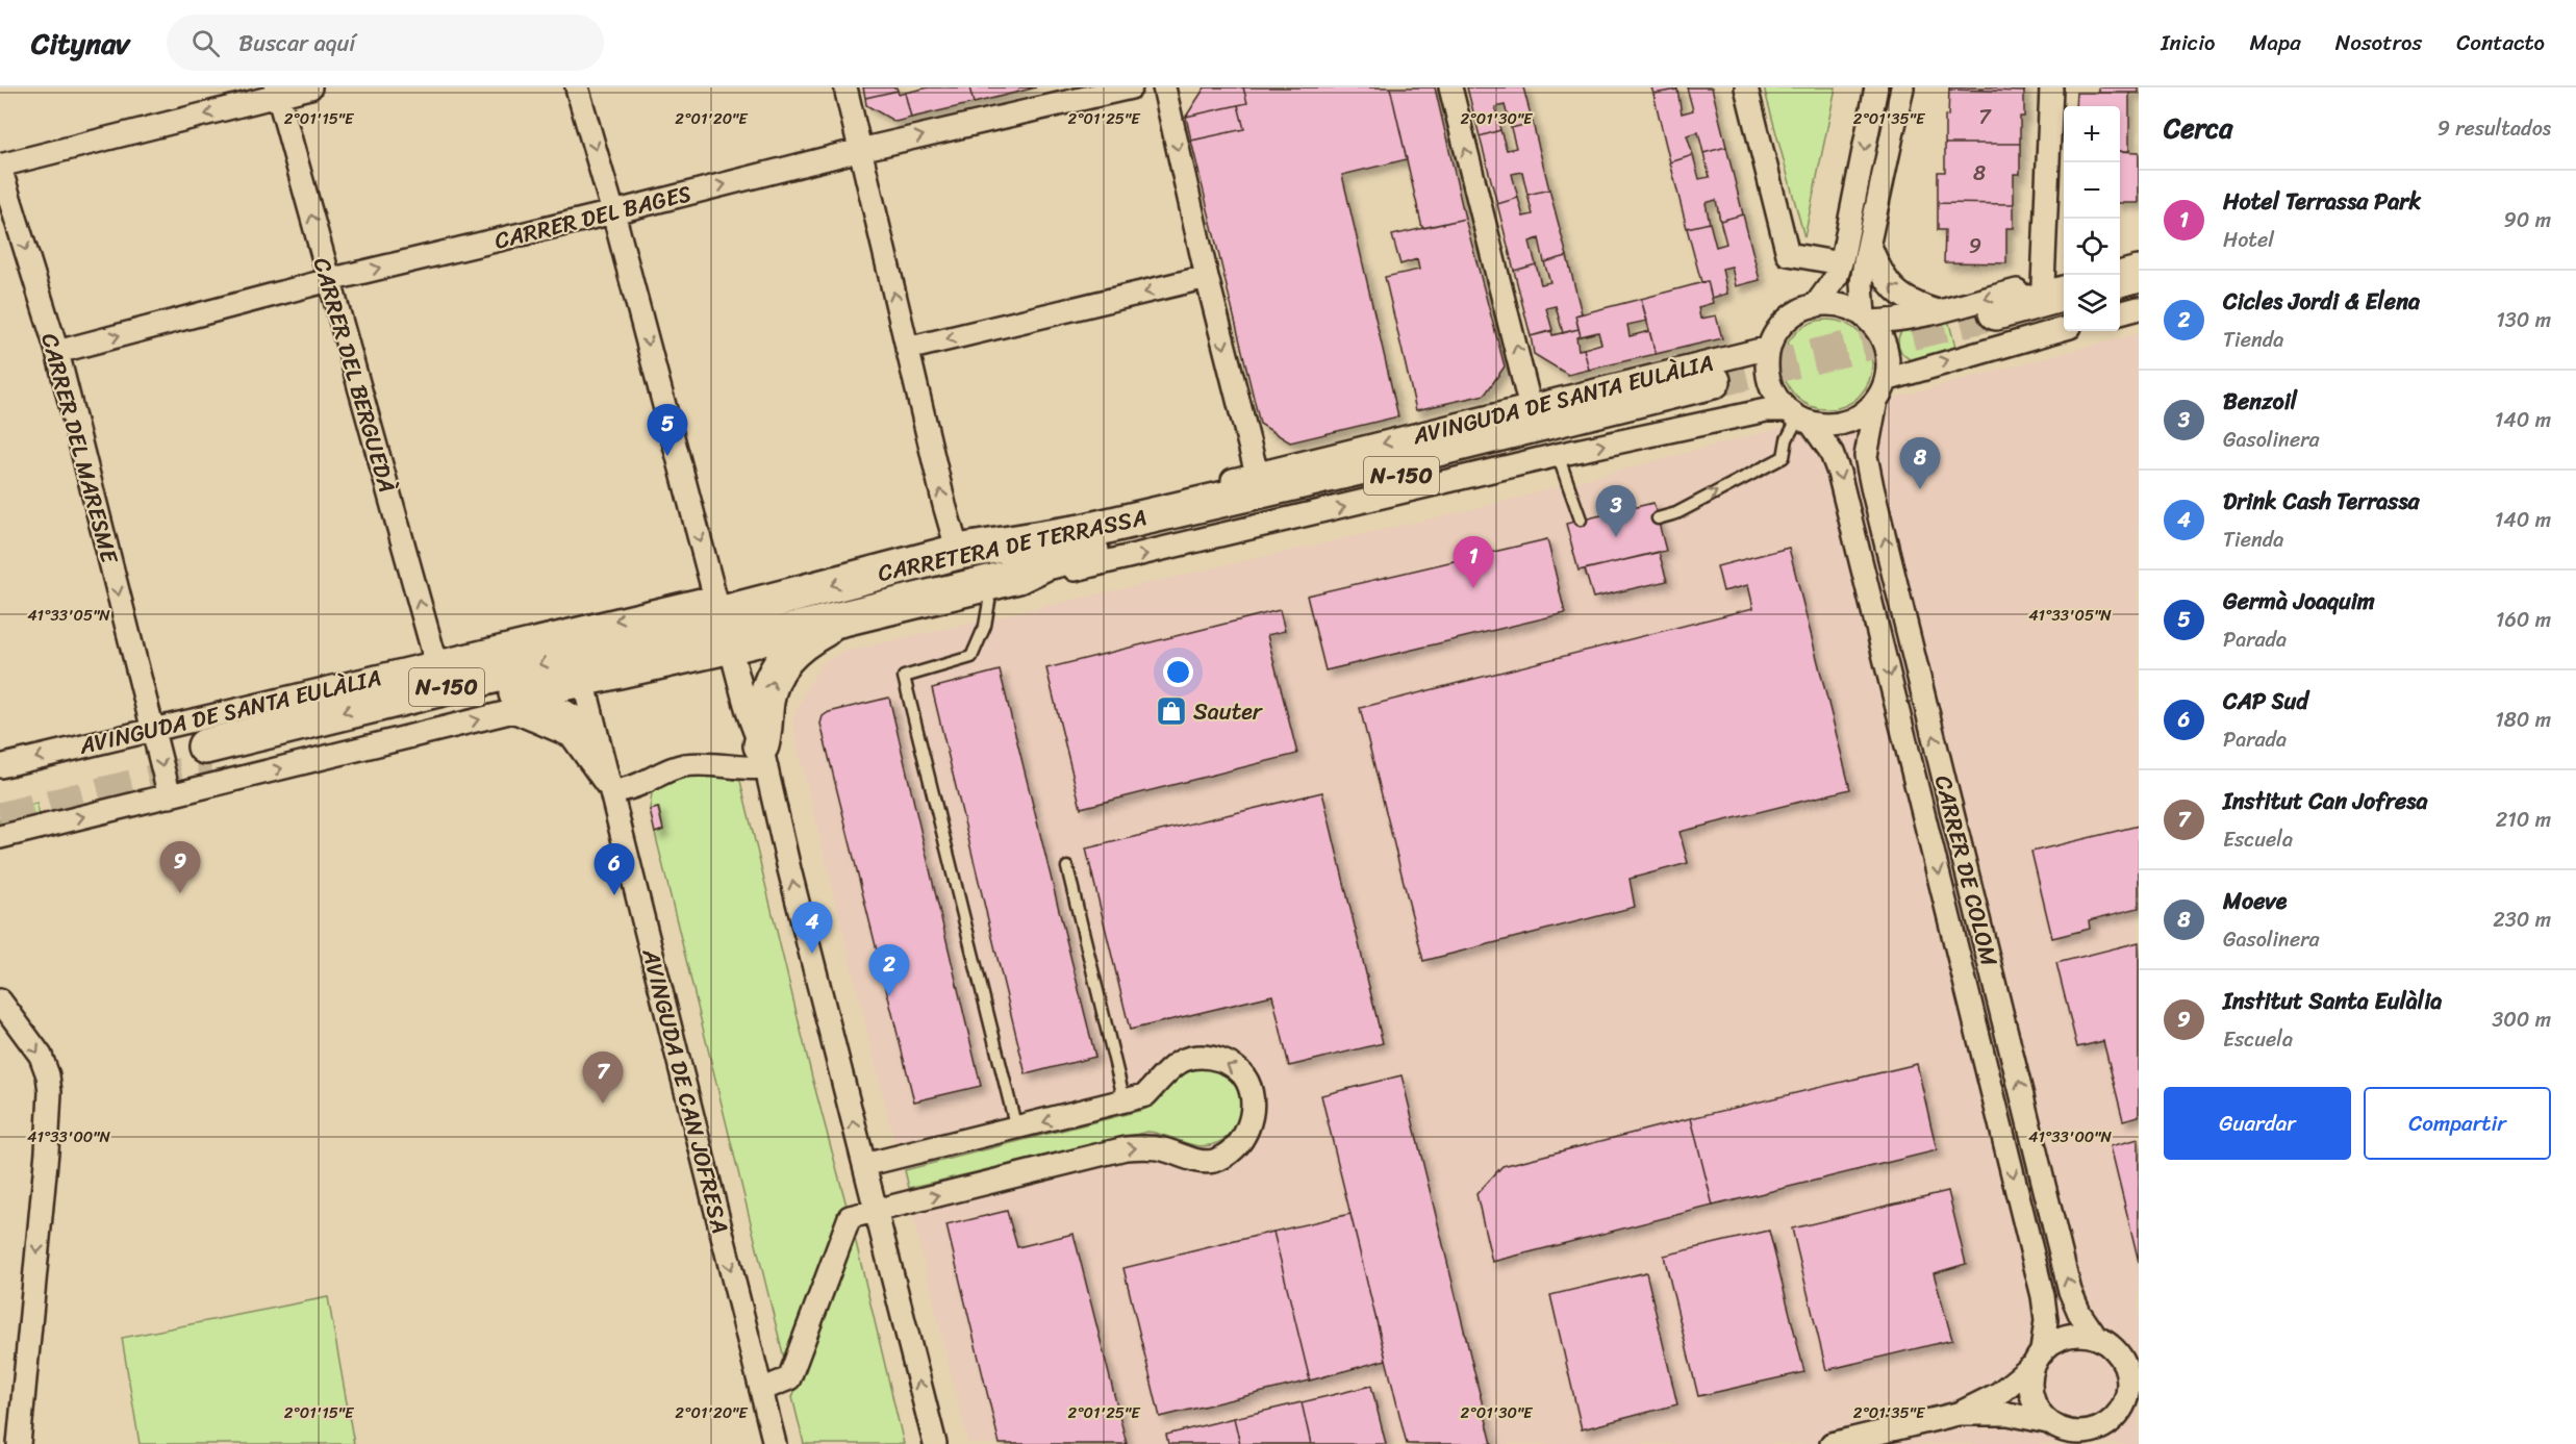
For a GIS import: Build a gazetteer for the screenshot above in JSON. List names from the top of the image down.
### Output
{
  "streets": {
    "main road": ["N-150", "CARRETERA DE TERRASSA"],
    "street": [
      "CARRER DEL BAGES",
      "CARRER DEL BERGUEDÀ",
      "AVINGUDA DE SANTA EULÀLIA",
      "CARRER DEL MARESME",
      "CARRER DE COLOM",
      "AVINGUDA DE CAN JOFRESA"
    ]
  },
  "crossings": [
    ["CARRER DEL BAGES", "CARRER DEL BERGUEDÀ"],
    ["CARRER DEL BAGES", "CARRER DEL MARESME"],
    ["CARRER DEL BERGUEDÀ", "AVINGUDA DE SANTA EULÀLIA"],
    ["AVINGUDA DE SANTA EULÀLIA", "CARRER DEL MARESME"],
    ["AVINGUDA DE SANTA EULÀLIA", "CARRETERA DE TERRASSA"],
    ["AVINGUDA DE SANTA EULÀLIA", "CARRER DE COLOM"],
    ["CARRETERA DE TERRASSA", "AVINGUDA DE CAN JOFRESA"]
  ],
  "one_way": ["CARRER DEL BAGES", "CARRER DEL BERGUEDÀ", "CARRER DEL MARESME"],
  "places": {
    "shop": ["Sauter"]
  },
  "house_numbers": ["7", "8", "9"],
  "page": {
    "header": "Citynav",
    "search": "Buscar aquí",
    "nav": [
      "Inicio",
      "Mapa",
      "Nosotros",
      "Contacto"
    ],
    "heading": ["Cerca", "9 resultados"],
    "map_buttons": ["+", "−"],
    "list": [
      {
        "mark": "1",
        "name": "Hotel Terrassa Park",
        "note": "Hotel",
        "value": "90 m"
      },
      {
        "mark": "2",
        "name": "Cicles Jordi & Elena",
        "note": "Tienda",
        "value": "130 m"
      },
      {
        "mark": "3",
        "name": "Benzoil",
        "note": "Gasolinera",
        "value": "140 m"
      },
      {
        "mark": "4",
        "name": "Drink Cash Terrassa",
        "note": "Tienda",
        "value": "140 m"
      },
      {
        "mark": "5",
        "name": "Germà Joaquim",
        "note": "Parada",
        "value": "160 m"
      },
      {
        "mark": "6",
        "name": "CAP Sud",
        "note": "Parada",
        "value": "180 m"
      },
      {
        "mark": "7",
        "name": "Institut Can Jofresa",
        "note": "Escuela",
        "value": "210 m"
      },
      {
        "mark": "8",
        "name": "Moeve",
        "note": "Gasolinera",
        "value": "230 m"
      },
      {
        "mark": "9",
        "name": "Institut Santa Eulàlia",
        "note": "Escuela",
        "value": "300 m"
      }
    ],
    "pins": [
      "5",
      "8",
      "3",
      "1",
      "9",
      "6",
      "4",
      "2",
      "7"
    ],
    "buttons": ["Guardar", "Compartir"]
  },
  "coordinates": [
    "2°01'15\"E",
    "2°01'20\"E",
    "2°01'25\"E",
    "2°01'30\"E",
    "2°01'35\"E",
    "41°33'05\"N",
    "41°33'00\"N"
  ]
}
